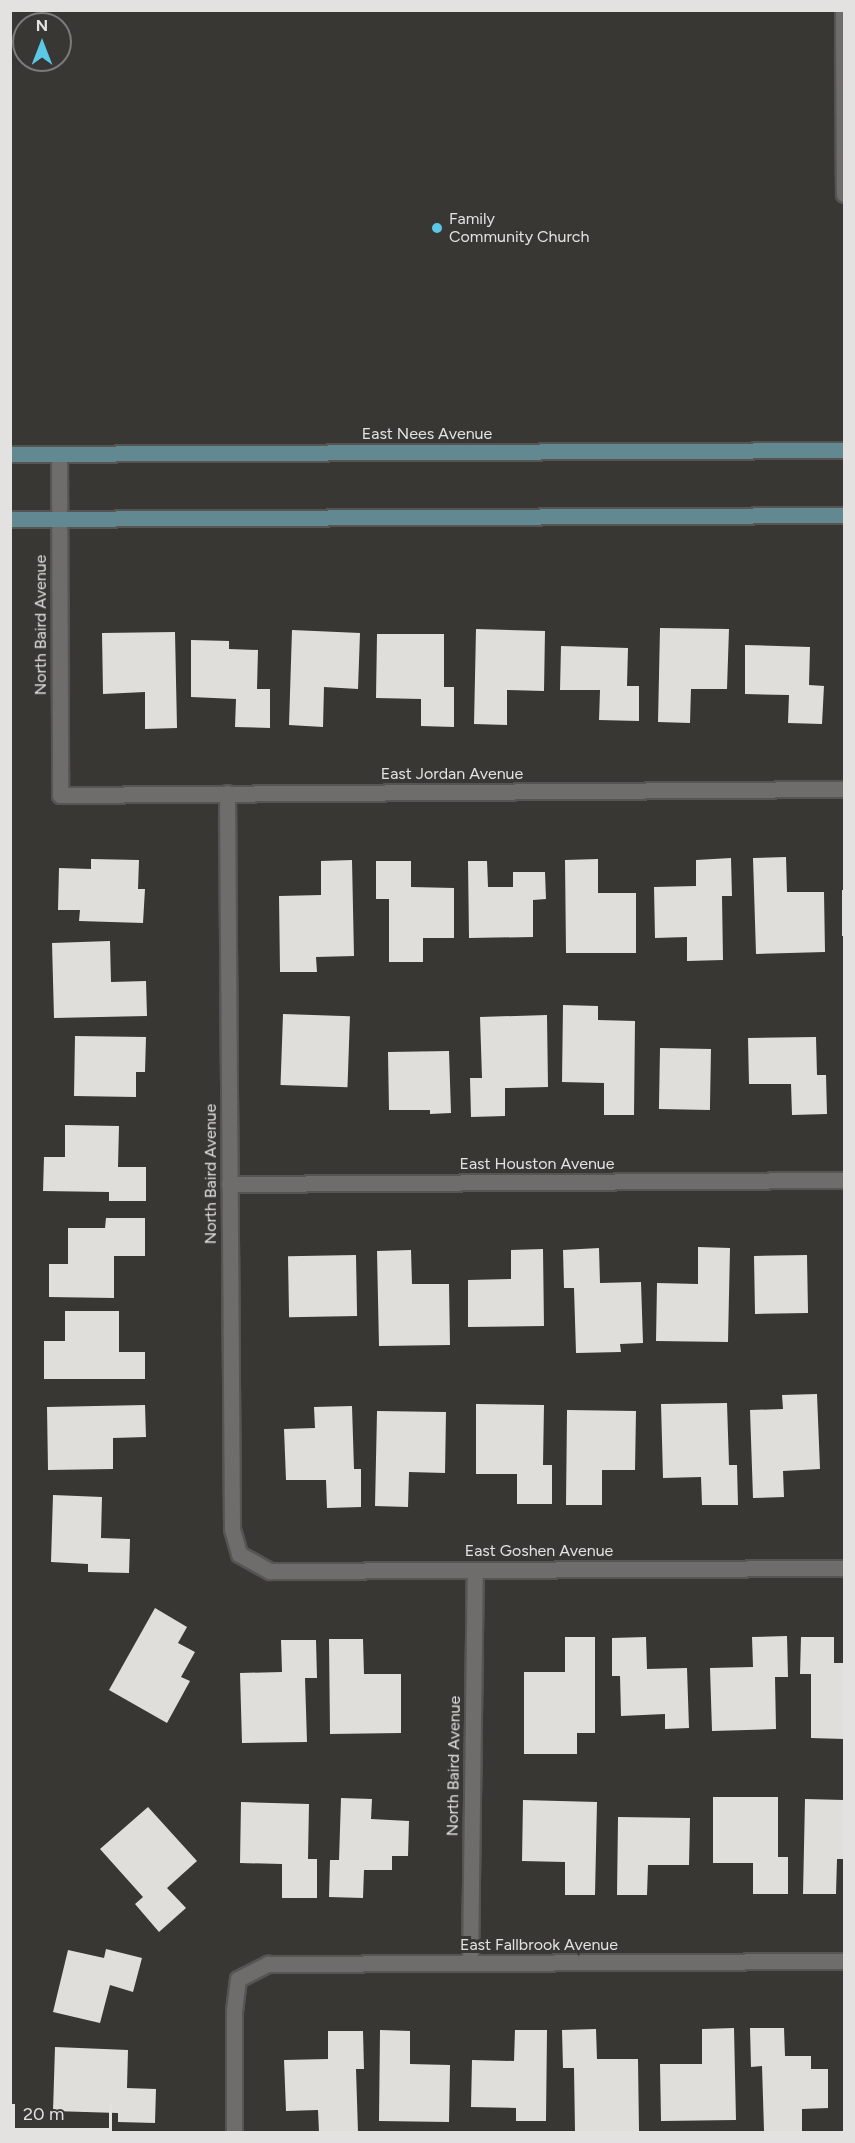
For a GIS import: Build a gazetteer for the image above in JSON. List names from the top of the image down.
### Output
{
  "streets": {
    "main road": ["East Nees Avenue"],
    "street": [
      "North Baird Avenue",
      "East Jordan Avenue",
      "East Houston Avenue",
      "East Goshen Avenue",
      "East Fallbrook Avenue"
    ]
  },
  "crossings": [
    ["East Nees Avenue", "North Baird Avenue"],
    ["North Baird Avenue", "East Jordan Avenue"],
    ["North Baird Avenue", "East Houston Avenue"],
    ["North Baird Avenue", "East Goshen Avenue"],
    ["North Baird Avenue", "East Fallbrook Avenue"]
  ],
  "places": ["Family Community Church"],
  "scale_bar": "20 m",
  "north": "top"
}
